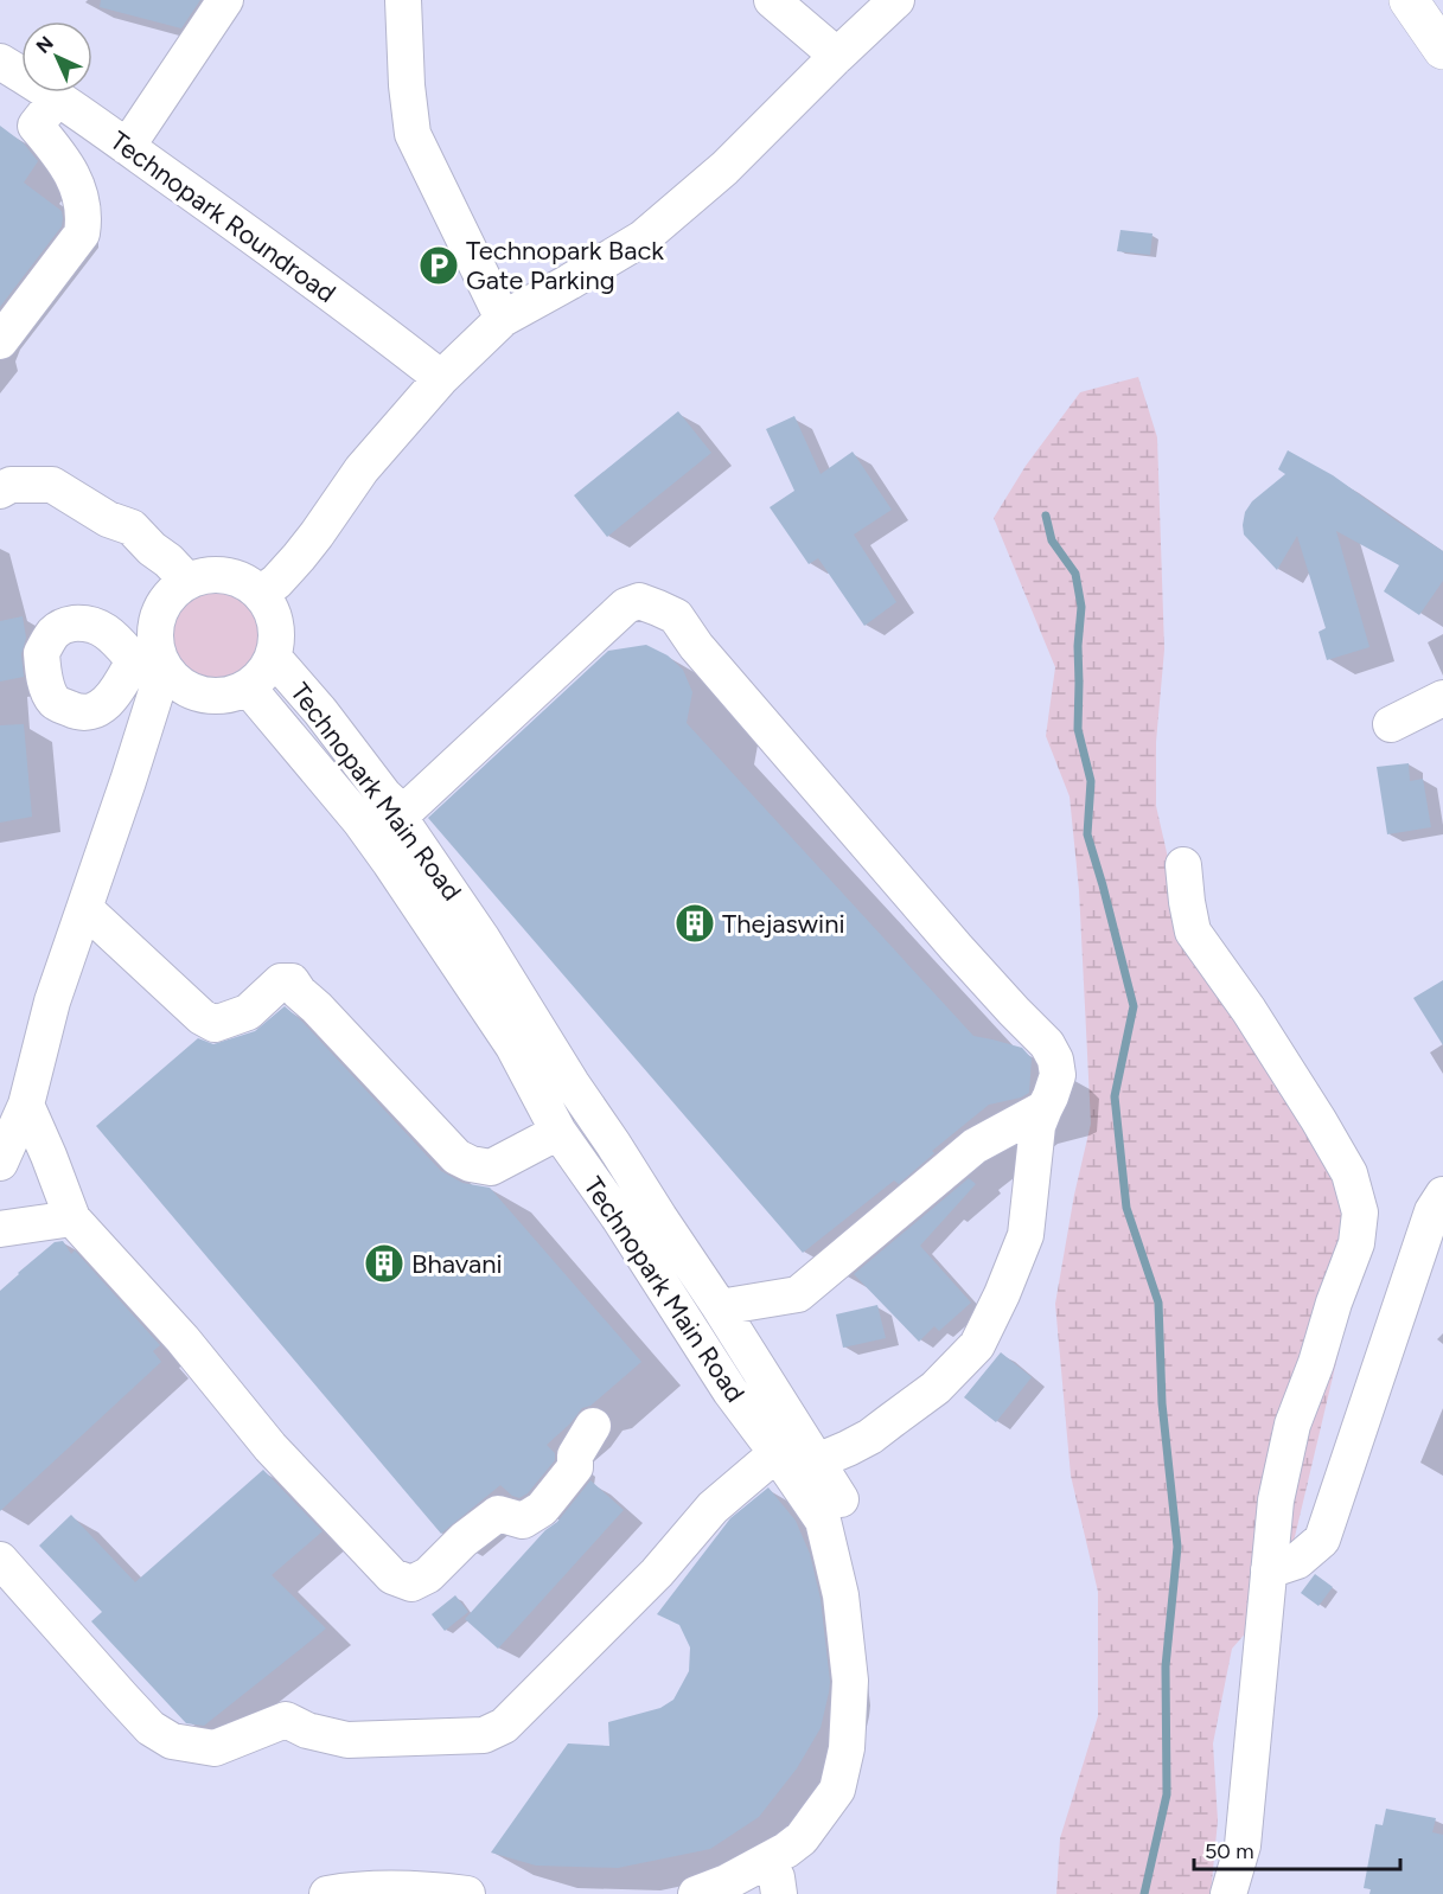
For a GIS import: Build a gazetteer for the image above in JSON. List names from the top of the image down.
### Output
{
  "streets": {
    "street": ["Technopark Roundroad", "Technopark Main Road"]
  },
  "places": {
    "parking": ["Technopark Back Gate Parking"],
    "building": ["Thejaswini", "Bhavani"]
  },
  "scale_bar": "50 m",
  "north": "top left"
}
